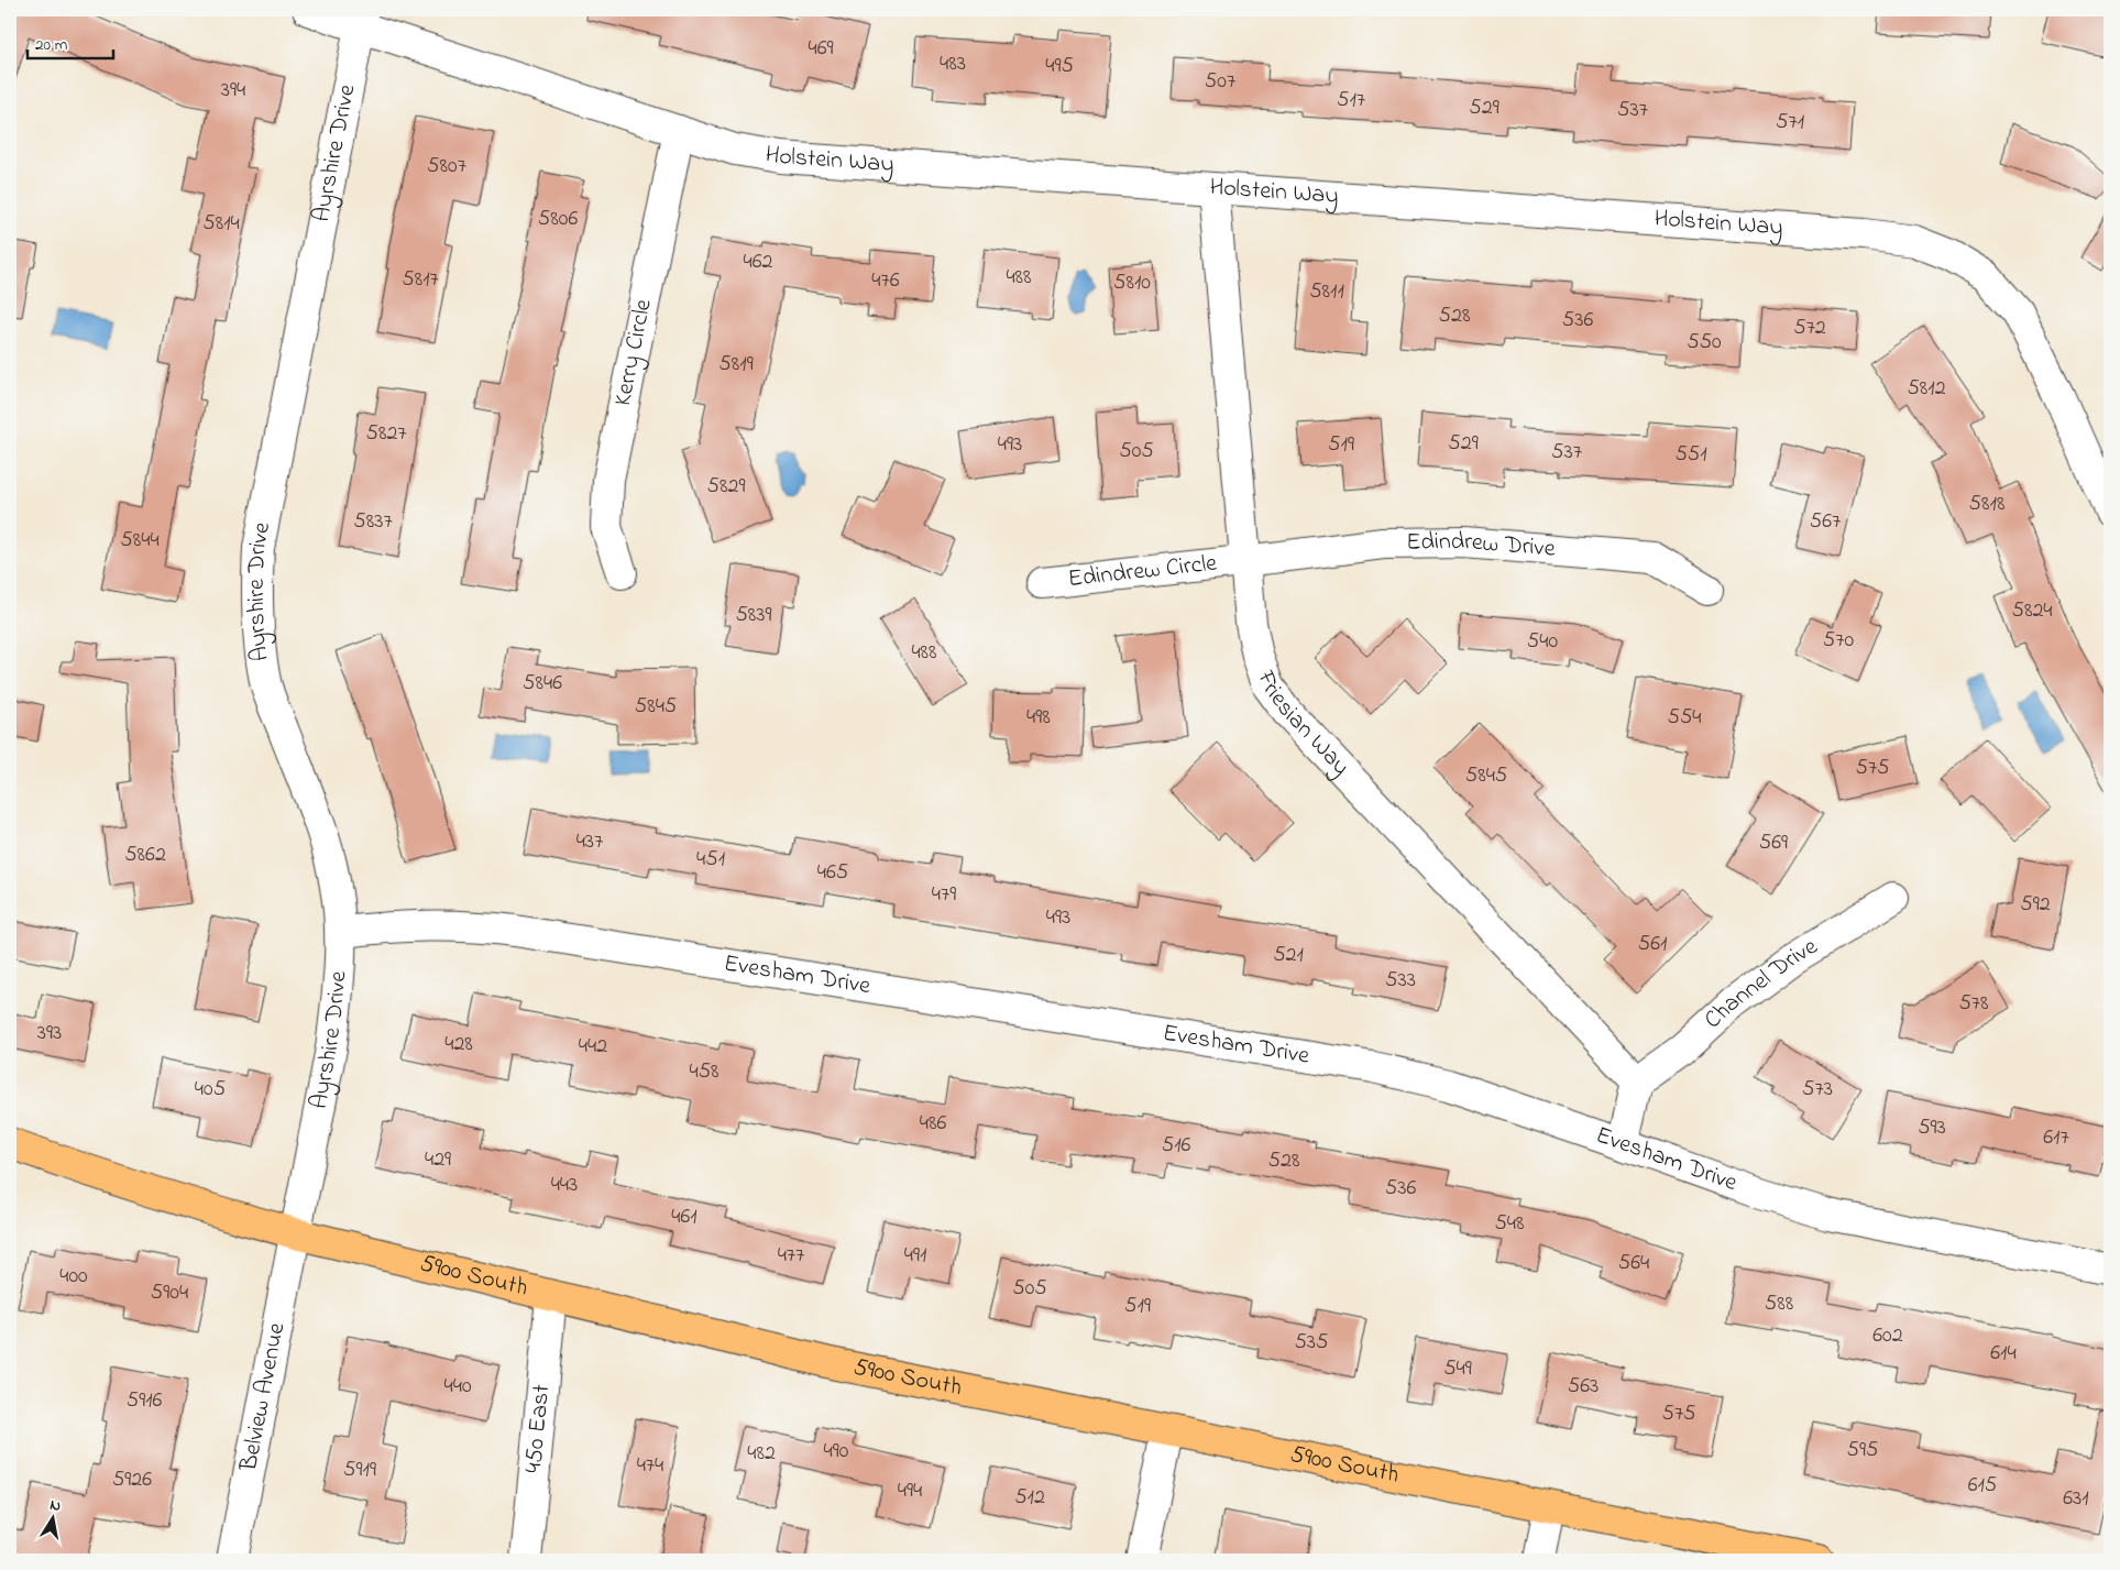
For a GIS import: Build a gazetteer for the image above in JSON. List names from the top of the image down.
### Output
{
  "streets": {
    "main road": ["5900 South"],
    "street": [
      "Ayrshire Drive",
      "Holstein Way",
      "Kerry Circle",
      "Edindrew Drive",
      "Edindrew Circle",
      "Friesian Way",
      "Evesham Drive",
      "Channel Drive",
      "Belview Avenue",
      "450 East"
    ]
  },
  "crossings": [
    ["Ayrshire Drive", "Holstein Way"],
    ["Ayrshire Drive", "Evesham Drive"],
    ["Ayrshire Drive", "5900 South"],
    ["Ayrshire Drive", "Belview Avenue"],
    ["Holstein Way", "Kerry Circle"],
    ["Holstein Way", "Friesian Way"],
    ["Edindrew Drive", "Edindrew Circle"],
    ["Edindrew Drive", "Friesian Way"],
    ["Edindrew Circle", "Friesian Way"],
    ["Friesian Way", "Channel Drive"],
    ["5900 South", "Belview Avenue"],
    ["5900 South", "450 East"]
  ],
  "house_numbers": [
    "469",
    "483",
    "495",
    "507",
    "394",
    "517",
    "529",
    "537",
    "571",
    "5807",
    "5806",
    "5814",
    "462",
    "488",
    "5817",
    "476",
    "5810",
    "5811",
    "528",
    "536",
    "572",
    "550",
    "5819",
    "5812",
    "5827",
    "529",
    "493",
    "519",
    "505",
    "537",
    "551",
    "5829",
    "5818",
    "5837",
    "567",
    "5844",
    "5824",
    "5839",
    "570",
    "540",
    "488",
    "5846",
    "5845",
    "498",
    "554",
    "575",
    "5845",
    "437",
    "569",
    "5862",
    "451",
    "465",
    "479",
    "592",
    "493",
    "561",
    "521",
    "533",
    "578",
    "393",
    "428",
    "442",
    "458",
    "405",
    "573",
    "486",
    "593",
    "617",
    "516",
    "429",
    "528",
    "443",
    "536",
    "461",
    "548",
    "477",
    "491",
    "564",
    "400",
    "505",
    "5904",
    "588",
    "519",
    "602",
    "535",
    "614",
    "549",
    "440",
    "563",
    "5916",
    "575",
    "595",
    "490",
    "482",
    "474",
    "5919",
    "5926",
    "615",
    "494",
    "512",
    "631"
  ],
  "scale_bar": "20 m",
  "north": "top"
}
